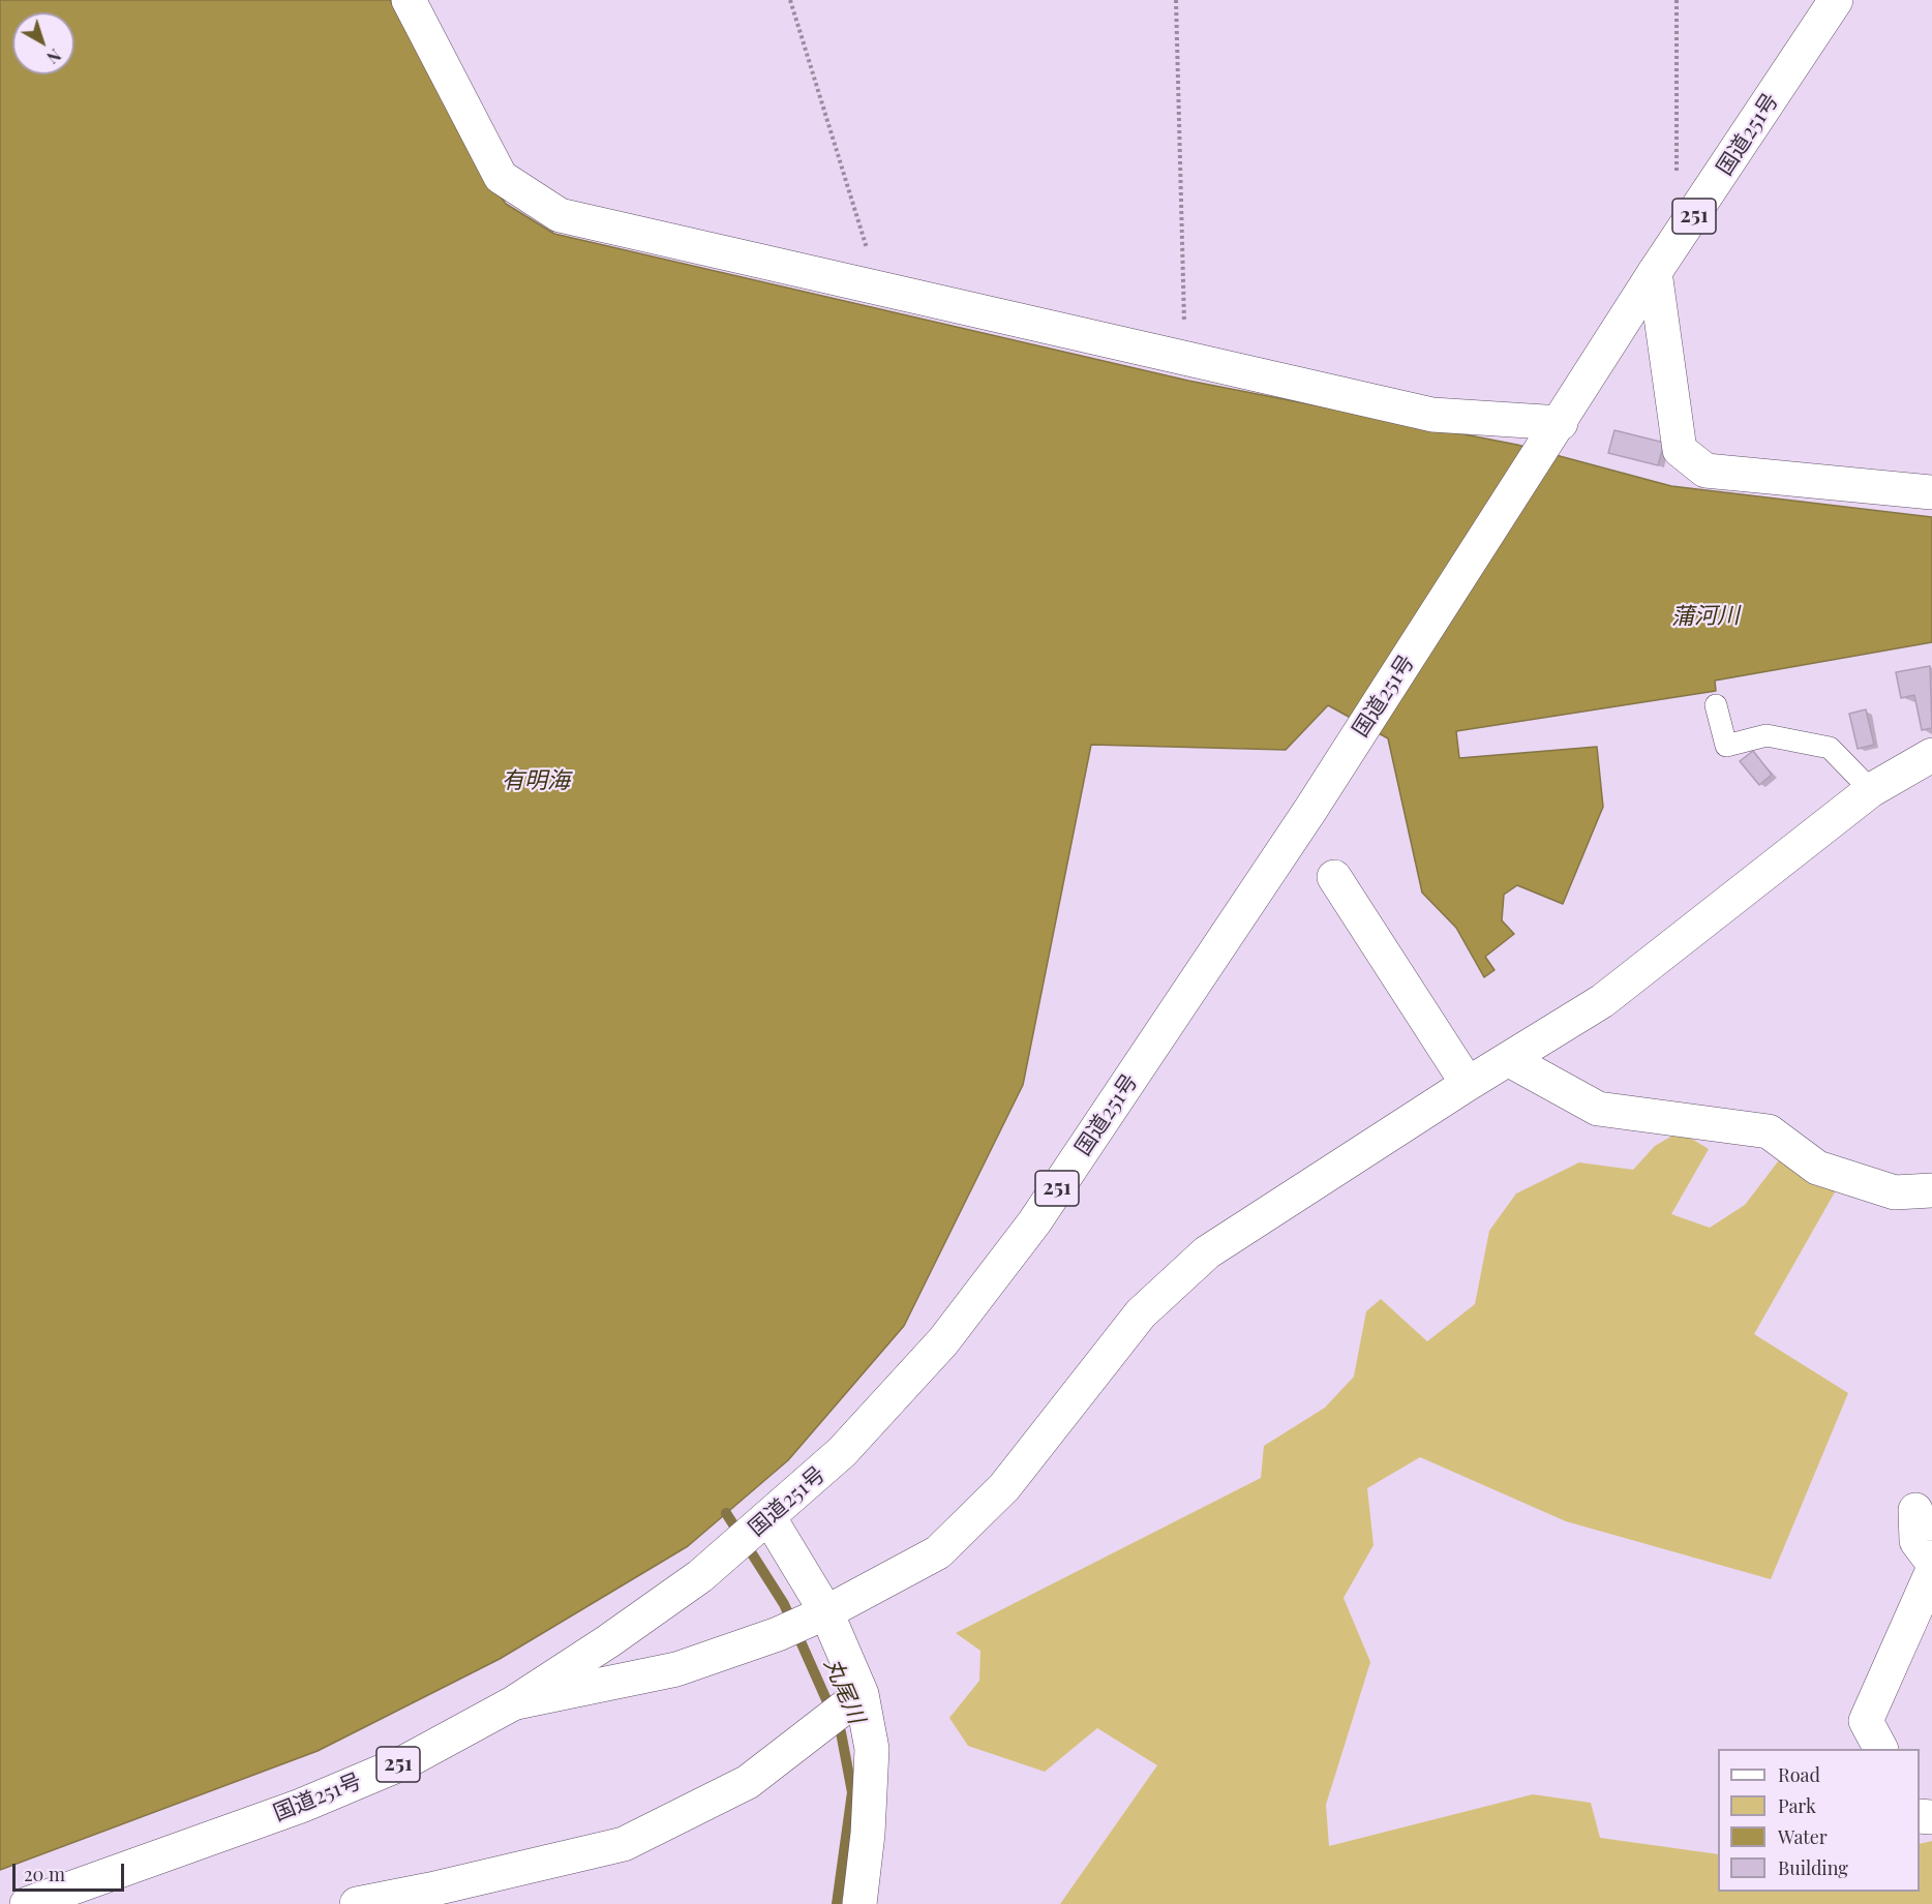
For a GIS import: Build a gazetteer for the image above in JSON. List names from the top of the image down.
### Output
{
  "streets": {
    "main road": ["国道251号", "251"]
  },
  "water": ["蒲河川", "有明海", "丸尾川"],
  "legend": [
    "Road",
    "Park",
    "Water",
    "Building"
  ],
  "scale_bar": "20 m",
  "north": "bottom right"
}
